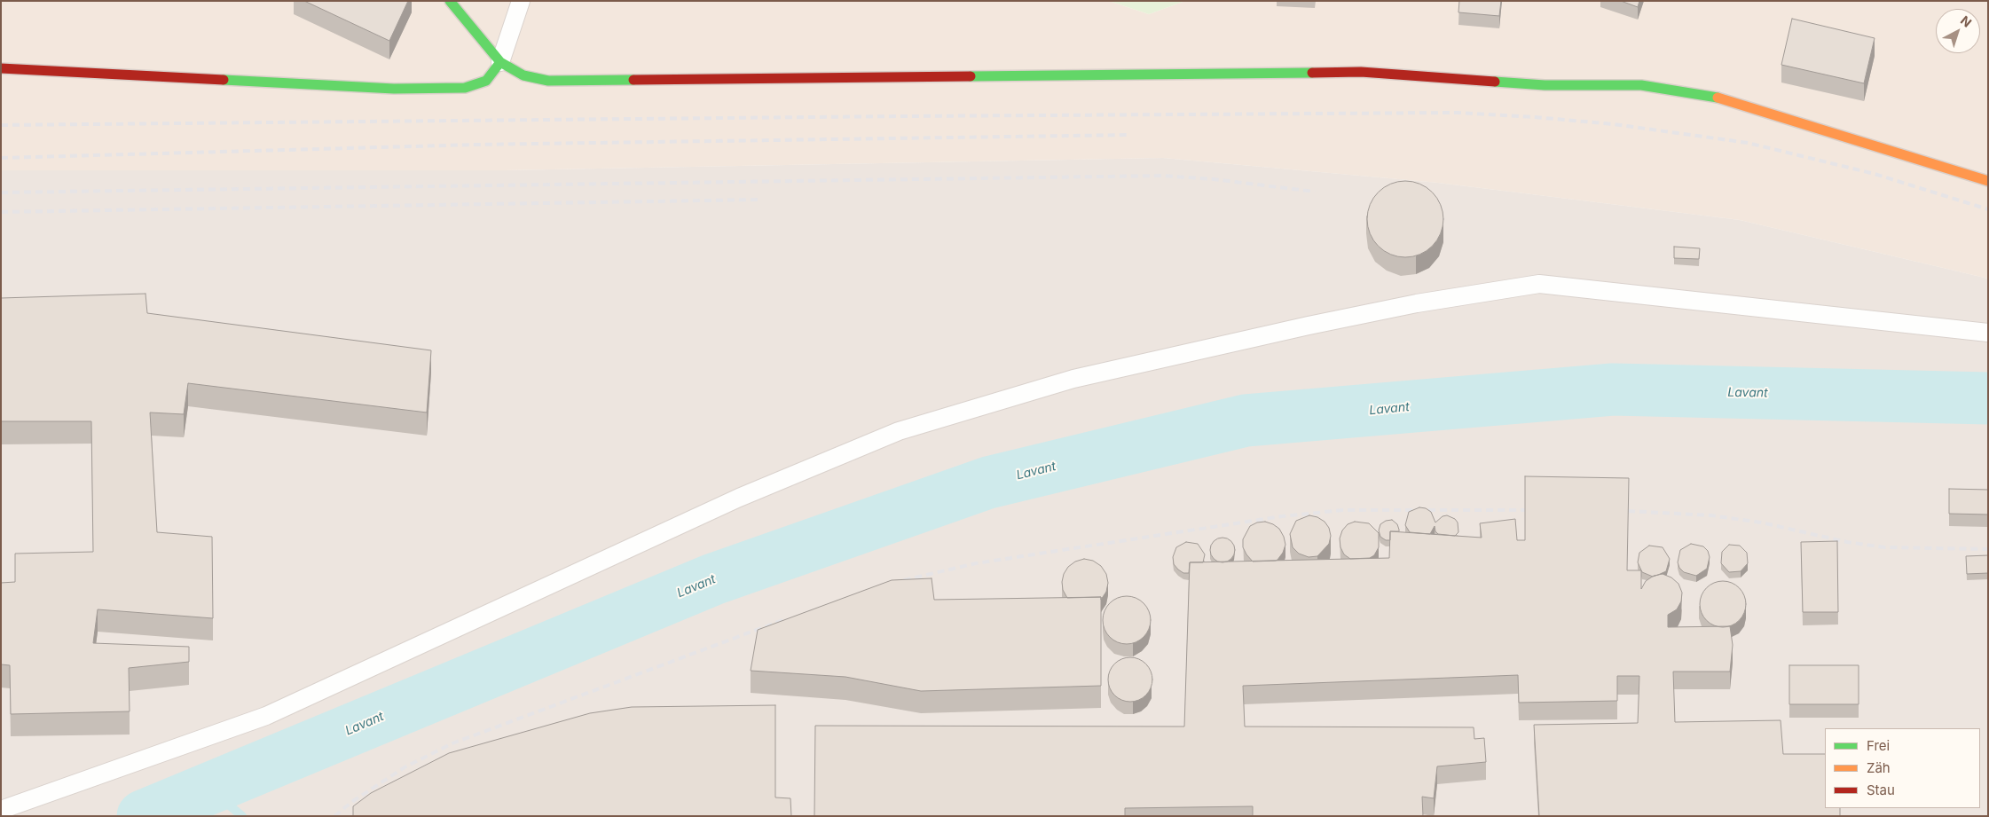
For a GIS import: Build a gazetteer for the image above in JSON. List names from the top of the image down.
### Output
{
  "water": ["Lavant"],
  "legend": ["Frei", "Zäh", "Stau"],
  "north": "top right"
}
